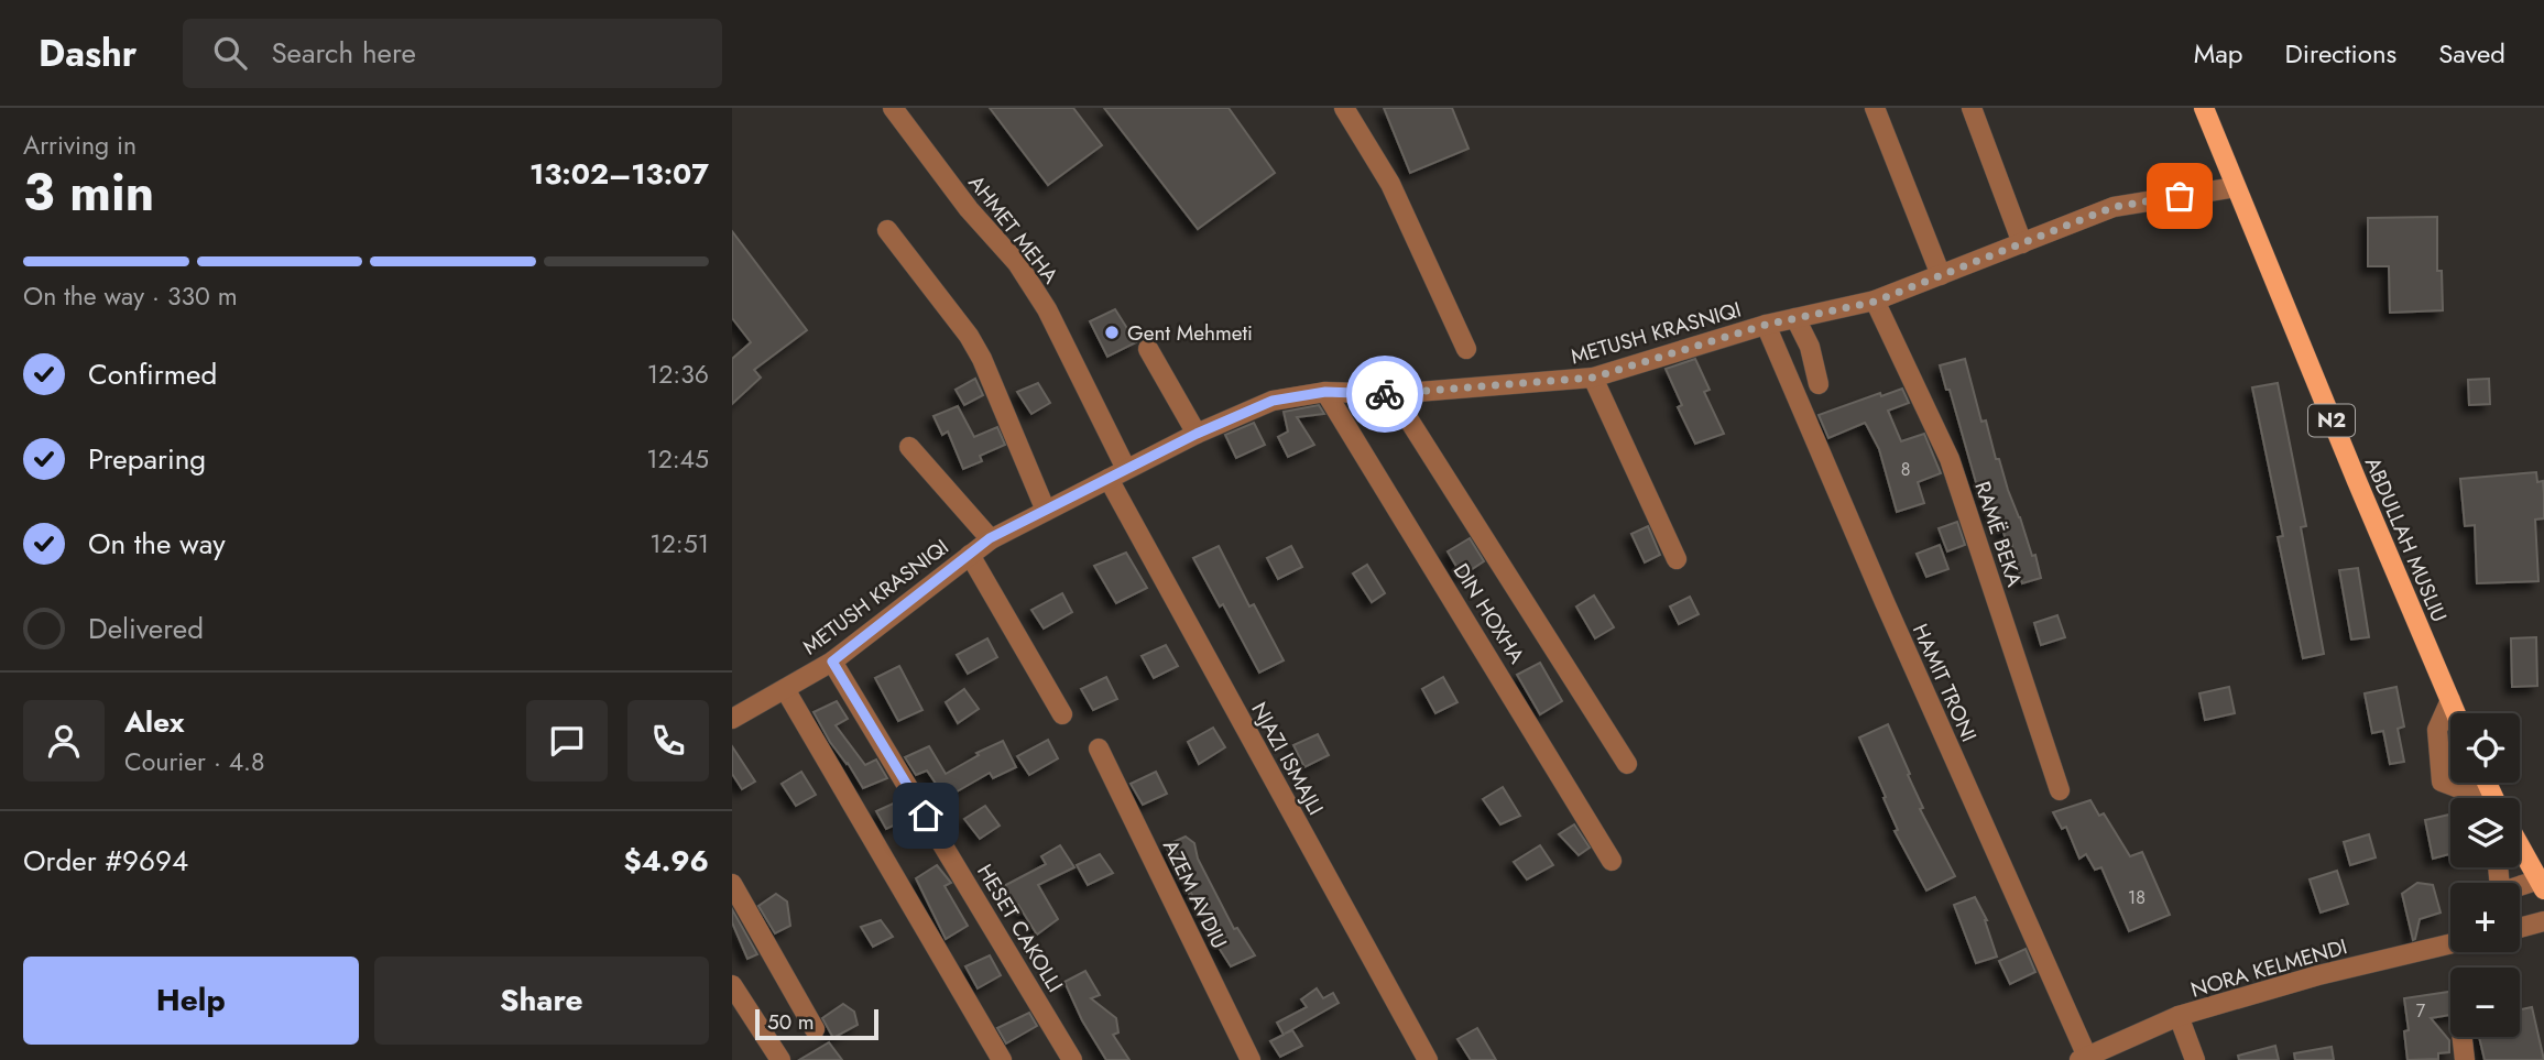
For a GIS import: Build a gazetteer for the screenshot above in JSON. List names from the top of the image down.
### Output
{
  "streets": {
    "main road": ["N2", "ABDULLAH MUSLIU"],
    "street": [
      "AHMET MEHA",
      "METUSH KRASNIQI",
      "RAMË BEKA",
      "DIN HOXHA",
      "HAMIT TRONI",
      "NJAZI ISMAJLI",
      "AZEM AVDIU",
      "HESET CAKOLLI",
      "NORA KELMENDI"
    ]
  },
  "crossings": [
    ["AHMET MEHA", "METUSH KRASNIQI"],
    ["AHMET MEHA", "NJAZI ISMAJLI"],
    ["METUSH KRASNIQI", "RAMË BEKA"],
    ["METUSH KRASNIQI", "ABDULLAH MUSLIU"],
    ["METUSH KRASNIQI", "DIN HOXHA"],
    ["METUSH KRASNIQI", "HAMIT TRONI"],
    ["METUSH KRASNIQI", "NJAZI ISMAJLI"],
    ["METUSH KRASNIQI", "HESET CAKOLLI"],
    ["HAMIT TRONI", "NORA KELMENDI"]
  ],
  "places": ["Gent Mehmeti"],
  "house_numbers": ["8", "18", "7"],
  "scale_bar": "50 m",
  "page": {
    "header": "Dashr",
    "search": "Search here",
    "nav": ["Map", "Directions", "Saved"],
    "heading": ["3 min", "Arriving in", "13:02–13:07"],
    "panel": [
      "Alex",
      "Courier · 4.8",
      "Order #9694",
      "$4.96"
    ],
    "bar": "On the way · 330 m",
    "list": [
      ["Confirmed", "12:36"],
      ["Preparing", "12:45"],
      ["On the way", "12:51"],
      "Delivered"
    ],
    "map_buttons": ["+", "−"],
    "buttons": ["Help", "Share"],
    "scale": "50 m"
  }
}
